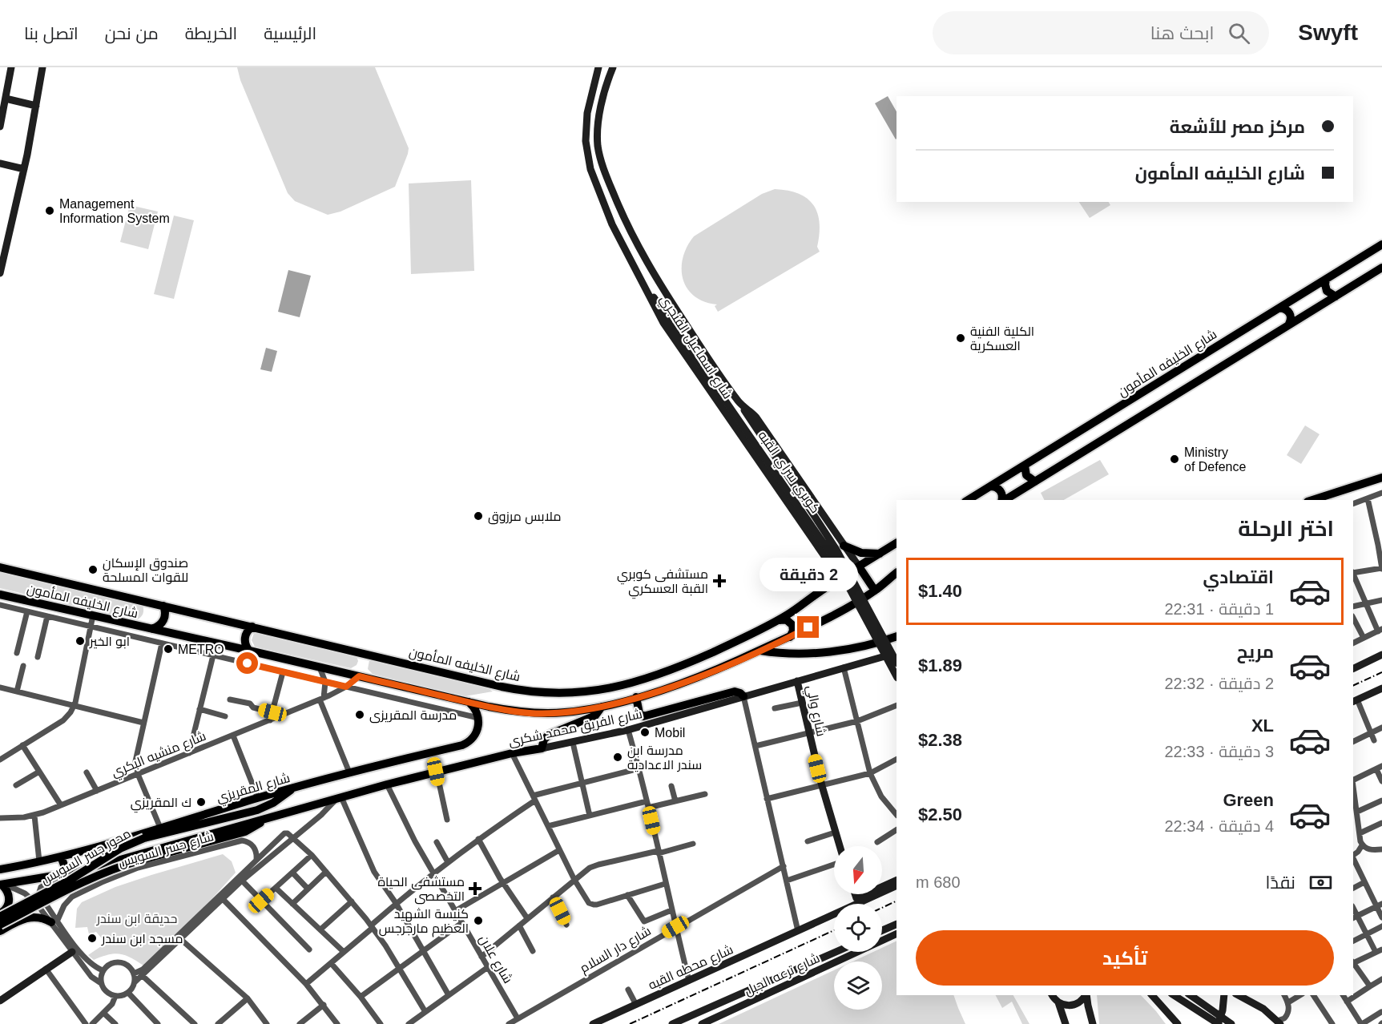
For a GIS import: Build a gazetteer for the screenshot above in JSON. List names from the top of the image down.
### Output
{
  "streets": {
    "main road": [
      "شارع اسماعيل الفنجري",
      "شارع الخليفه المأمون",
      "كوبري سراي القبه",
      "شارع والي",
      "شارع الفريق محمد شكرى",
      "شارع المقريزي",
      "محور جسر السويس",
      "شارع محطه القبه",
      "شارع ترعه الجبل"
    ],
    "street": [
      "شارع منشيه البكري",
      "شارع جسر السويس",
      "شارع دار السلام",
      "شارع علان"
    ]
  },
  "crossings": [
    ["شارع اسماعيل الفنجري", "شارع الخليفه المأمون"],
    ["شارع اسماعيل الفنجري", "كوبري سراي القبه"],
    ["شارع الخليفه المأمون", "شارع منشيه البكري"],
    ["شارع والي", "شارع الفريق محمد شكرى"],
    ["شارع الفريق محمد شكرى", "محور جسر السويس"],
    ["شارع الفريق محمد شكرى", "شارع علان"],
    ["شارع المقريزي", "محور جسر السويس"],
    ["شارع دار السلام", "شارع علان"]
  ],
  "parks": ["حديقة ابن سندر"],
  "places": {
    "other": [
      "Management Information System",
      "الكلية الفنية العسكرية",
      "Ministry of Defence",
      "ملابس مرزوق",
      "صندوق الإسكان للقوات المسلحة",
      "ابو الخير",
      "METRO",
      "مدرسة المقريزى",
      "Mobil",
      "مدرسة ابن سندر الاعدادية",
      "ك المقريزي",
      "كنيسة الشهيد العظيم مارجرجس",
      "مسجد ابن سندر"
    ],
    "health": ["مستشفى كوبري القبة العسكري", "مستشفى الحياة التخصصى"]
  },
  "north": "bottom",
  "page": {
    "header": "Swyft",
    "search": "ابحث هنا",
    "nav": [
      "الرئيسية",
      "الخريطة",
      "من نحن",
      "اتصل بنا"
    ],
    "banner": ["مركز مصر للأشعة", "شارع الخليفه المأمون"],
    "heading": "اختر الرحلة",
    "bubble": "2 دقيقة",
    "list": [
      {
        "name": "اقتصادي",
        "note": "1 دقيقة · 22:31",
        "value": "$1.40"
      },
      {
        "name": "مريح",
        "note": "2 دقيقة · 22:32",
        "value": "$1.89"
      },
      {
        "name": "XL",
        "note": "3 دقيقة · 22:33",
        "value": "$2.38"
      },
      {
        "name": "Green",
        "note": "4 دقيقة · 22:34",
        "value": "$2.50"
      }
    ],
    "pay": ["نقدًا", "680 m"],
    "buttons": "تأكيد"
  }
}
